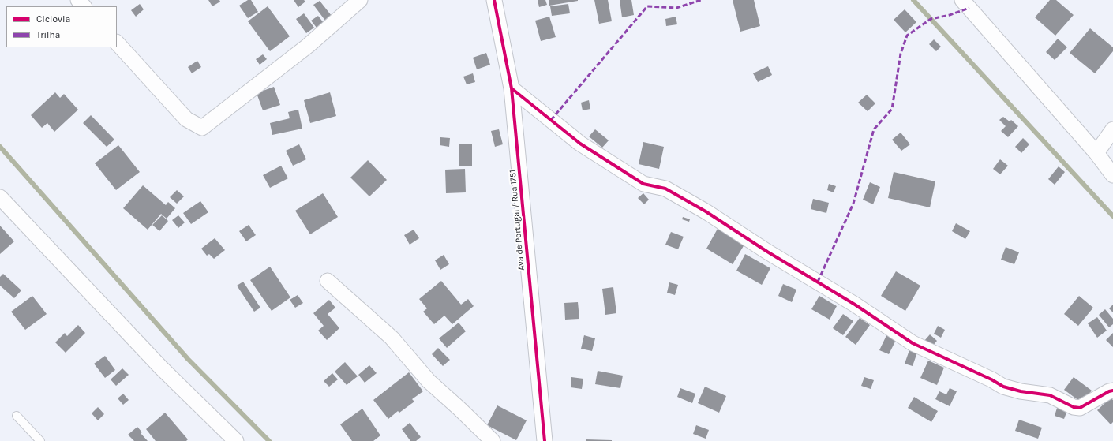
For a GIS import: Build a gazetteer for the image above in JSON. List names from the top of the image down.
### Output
{
  "streets": {
    "street": ["Ava de Portugal / Rua 1751"]
  },
  "legend": ["Ciclovia", "Trilha"]
}
